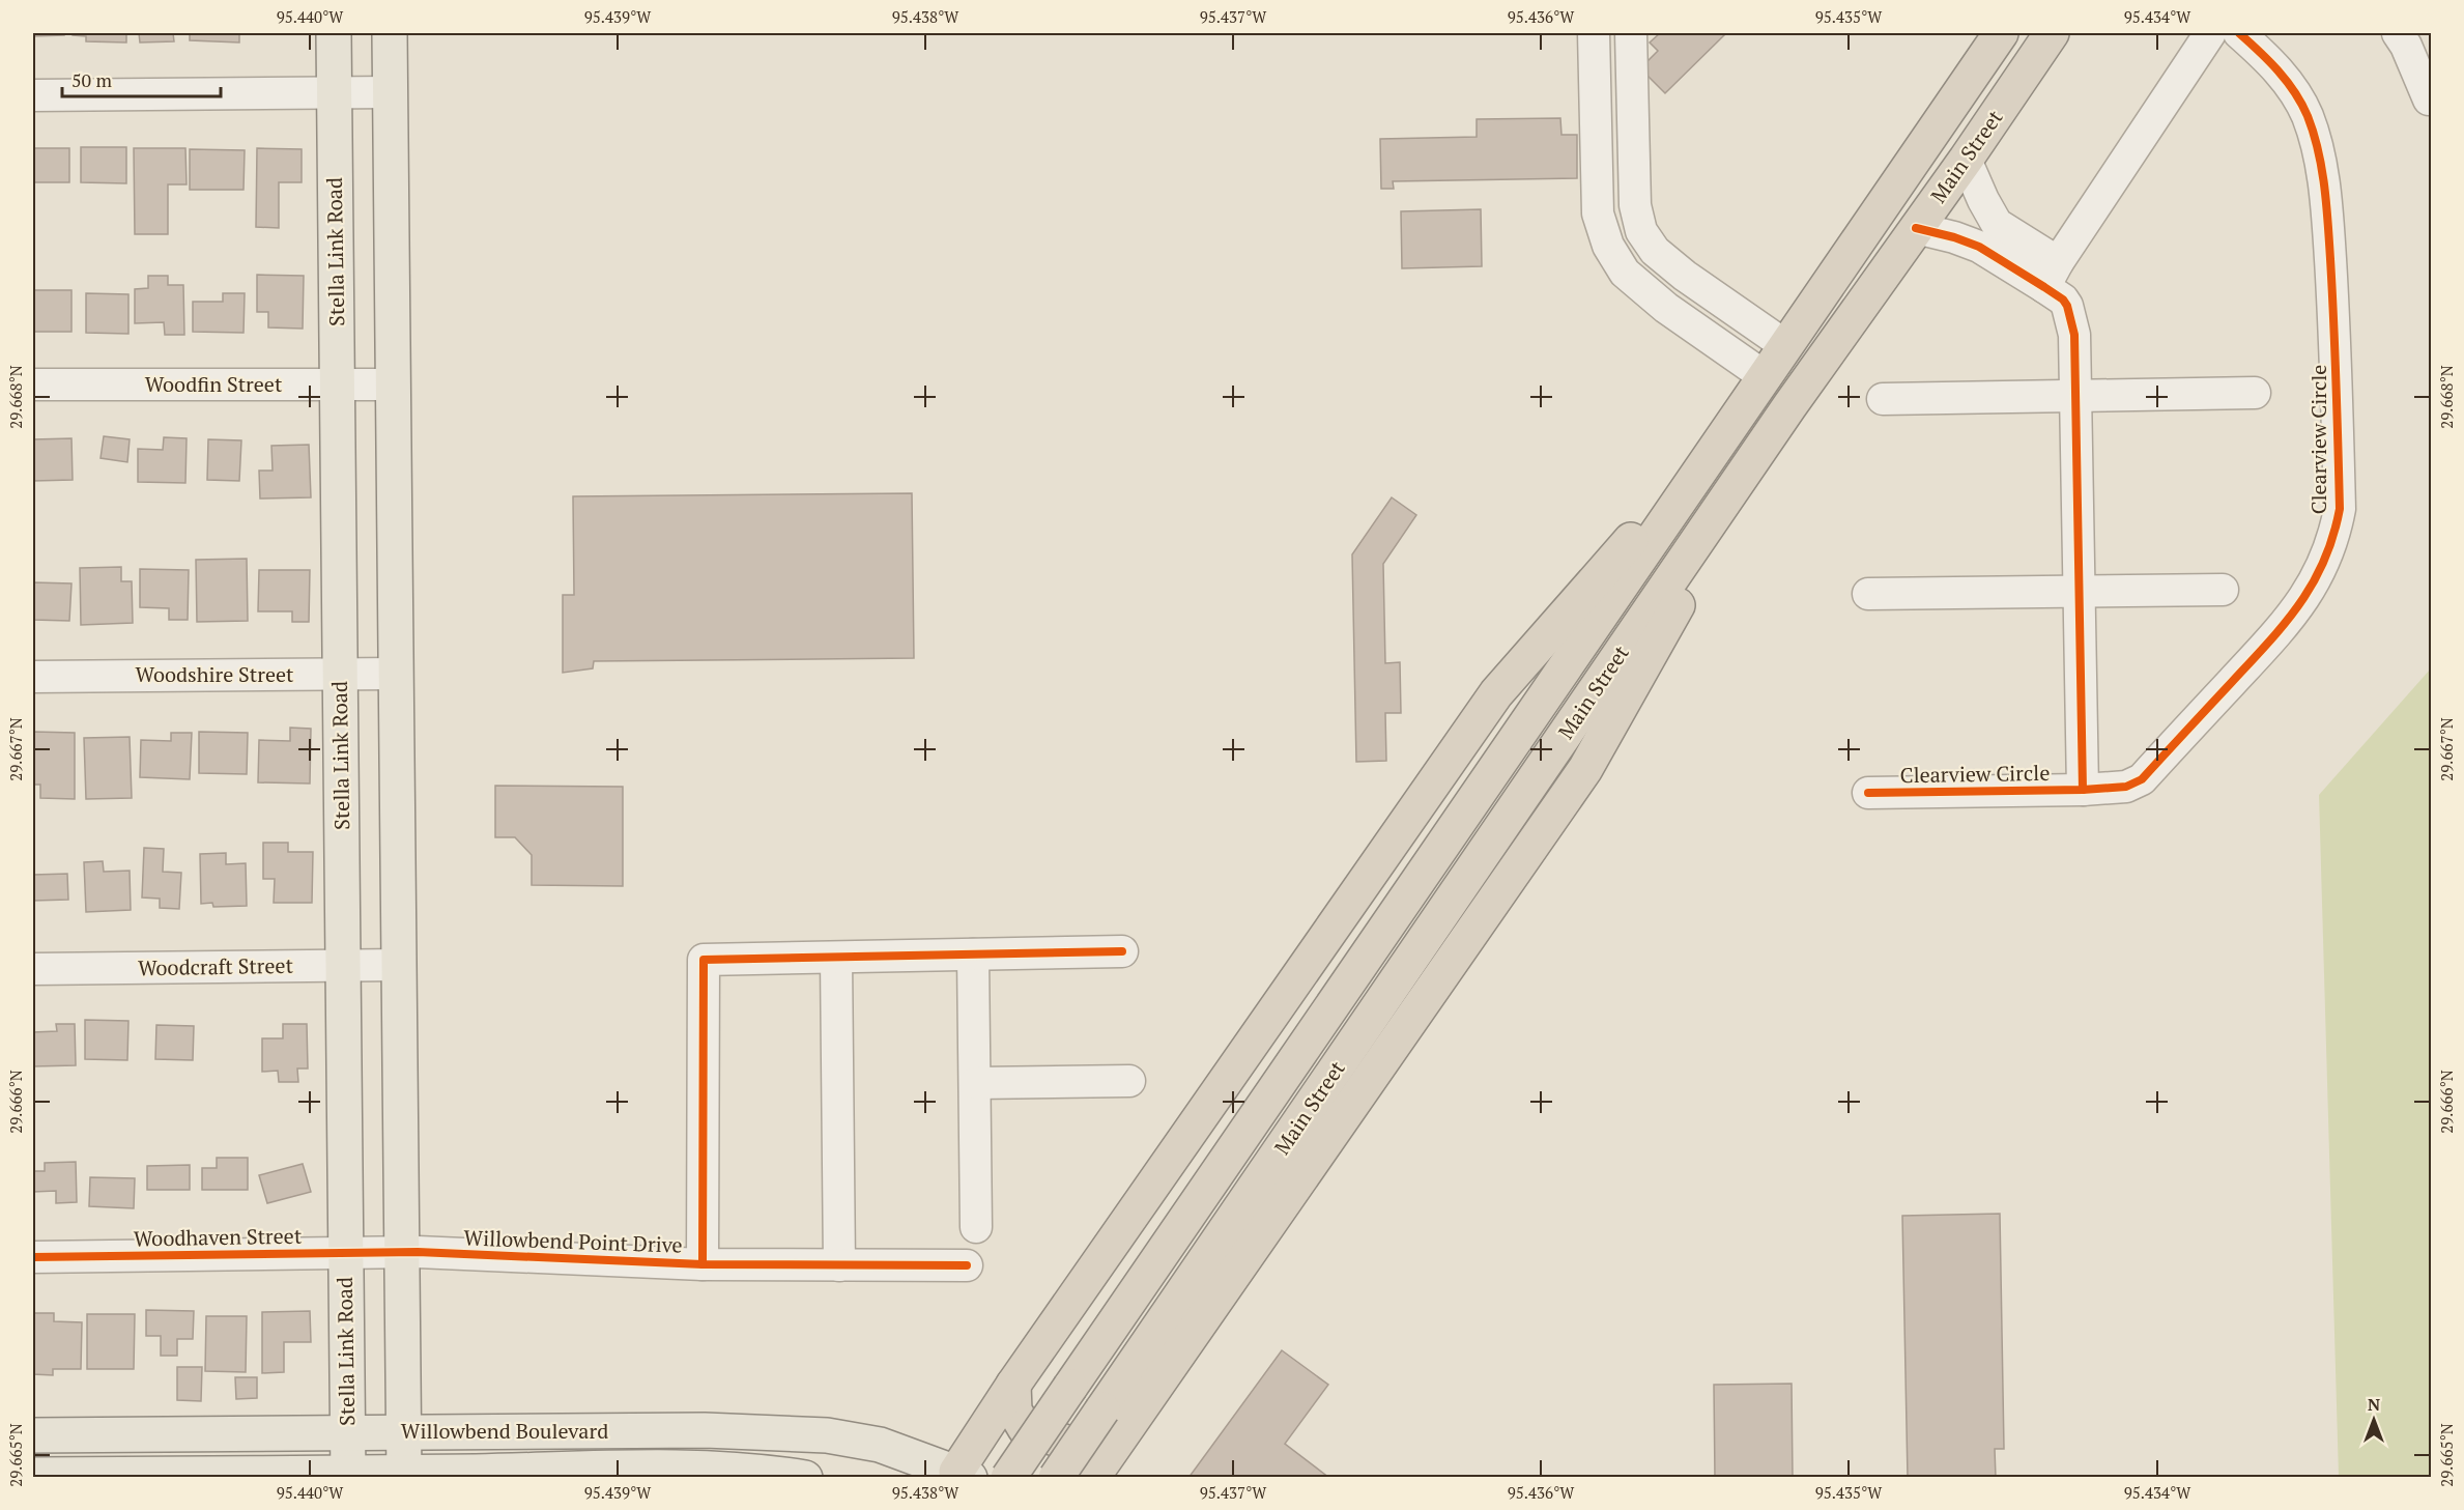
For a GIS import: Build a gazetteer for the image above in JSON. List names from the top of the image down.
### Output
{
  "streets": {
    "highway": ["Main Street"],
    "main road": ["Stella Link Road", "Willowbend Boulevard"],
    "street": [
      "Woodfin Street",
      "Clearview Circle",
      "Woodshire Street",
      "Woodcraft Street",
      "Woodhaven Street",
      "Willowbend Point Drive"
    ]
  },
  "crossings": [
    ["Stella Link Road", "Woodfin Street"],
    ["Stella Link Road", "Woodshire Street"],
    ["Stella Link Road", "Woodcraft Street"],
    ["Stella Link Road", "Woodhaven Street"],
    ["Stella Link Road", "Willowbend Boulevard"],
    ["Woodhaven Street", "Willowbend Point Drive"]
  ],
  "scale_bar": "50 m",
  "north": "top",
  "coordinates": [
    "95.440°W",
    "95.439°W",
    "95.438°W",
    "95.437°W",
    "95.436°W",
    "95.435°W",
    "95.434°W",
    "29.668°N",
    "29.667°N",
    "29.666°N",
    "29.665°N"
  ]
}
